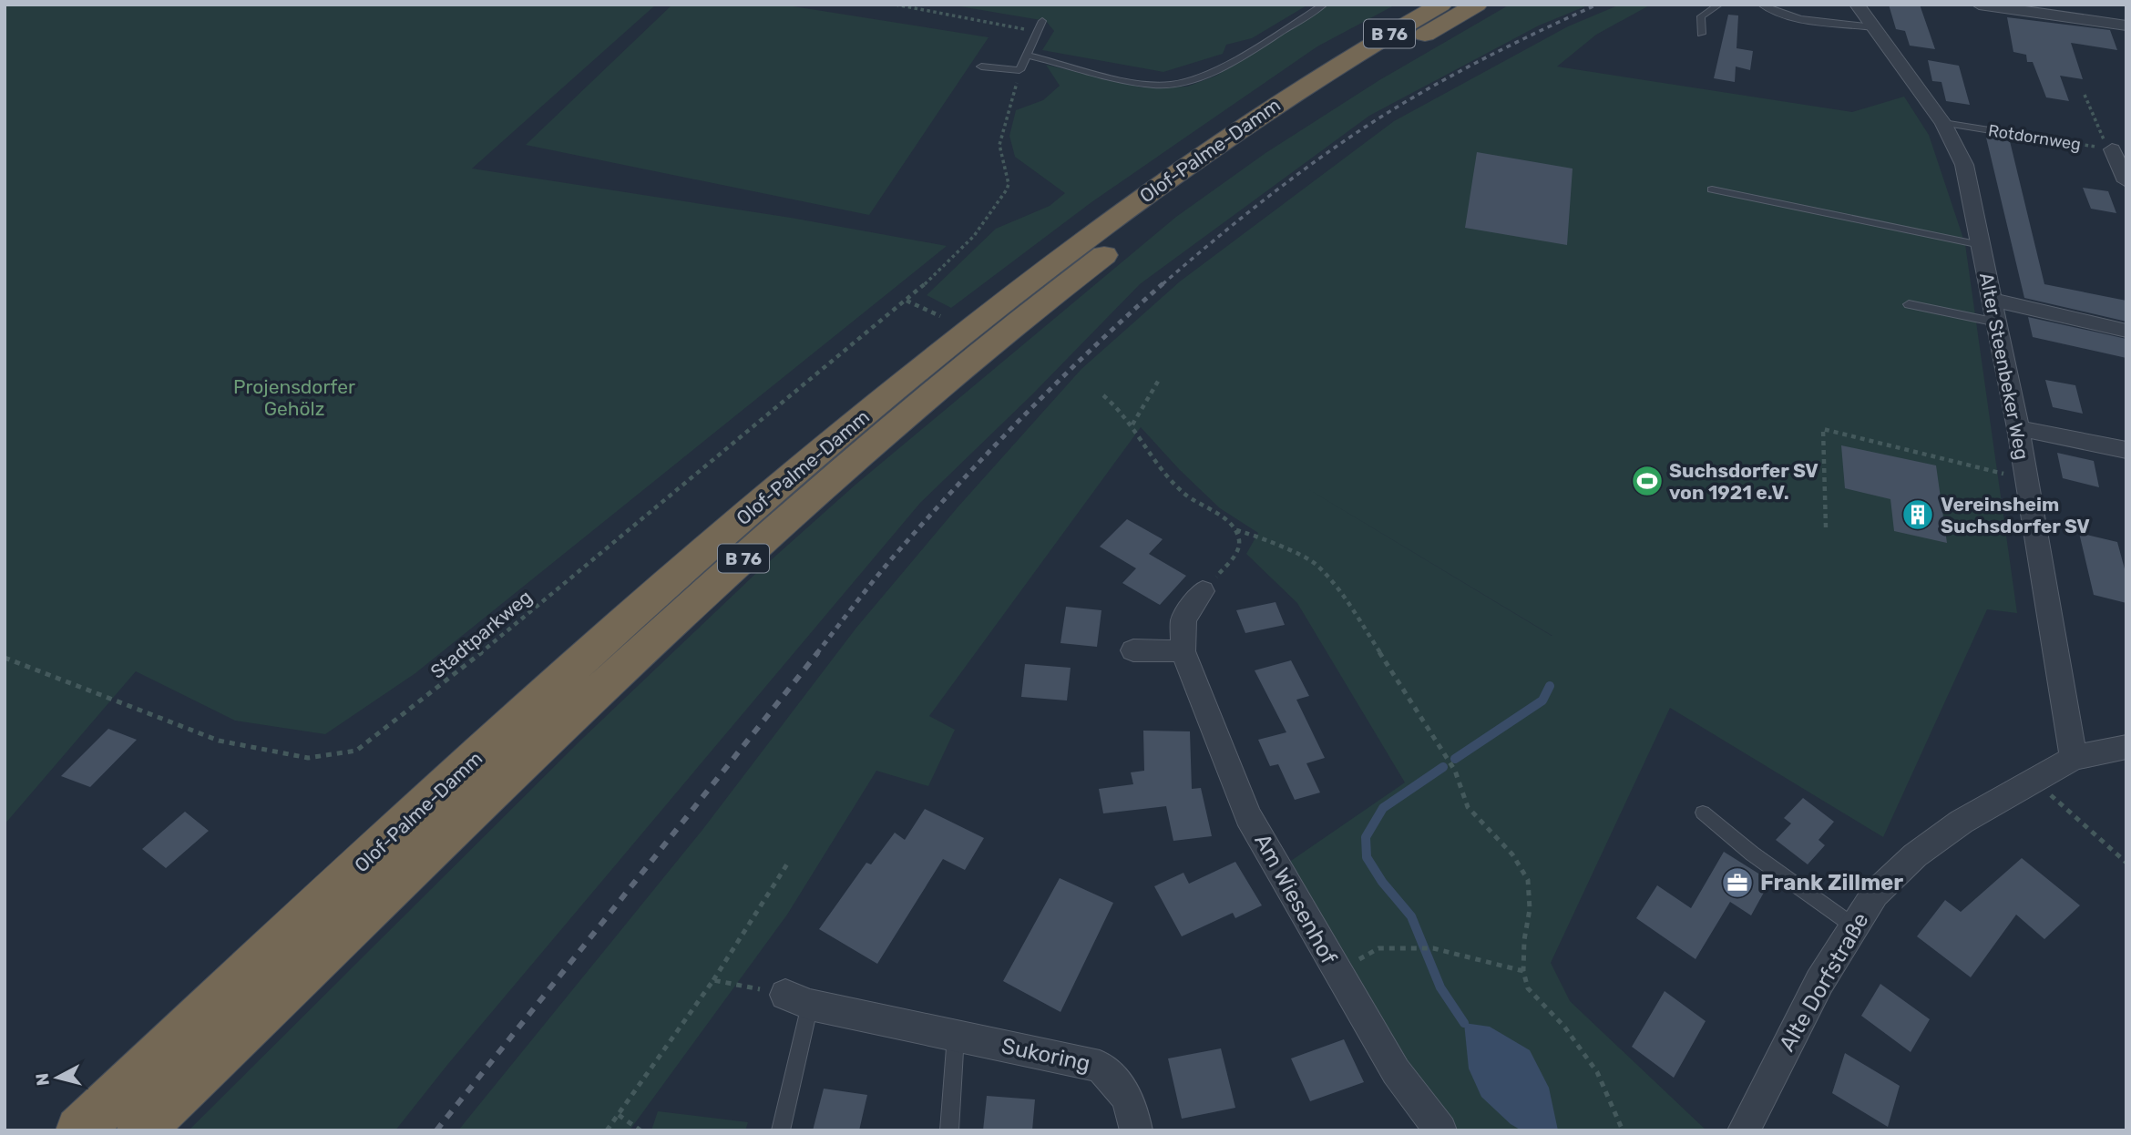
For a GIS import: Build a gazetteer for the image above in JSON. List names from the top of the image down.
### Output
{
  "streets": {
    "highway": ["B 76", "Olof-Palme-Damm"],
    "street": [
      "Alter Steenbeker Weg",
      "Am Wiesenhof",
      "Alte Dorfstraße",
      "Sukoring"
    ],
    "lane": ["Rotdornweg"],
    "path": ["Stadtparkweg"]
  },
  "crossings": [
    ["Rotdornweg", "Alter Steenbeker Weg"],
    ["Alter Steenbeker Weg", "Alte Dorfstraße"]
  ],
  "parks": ["Projensdorfer Gehölz"],
  "places": {
    "sports": ["Suchsdorfer SV von 1921 e.V."],
    "building": ["Vereinsheim Suchsdorfer SV"],
    "office": ["Frank Zillmer"]
  },
  "north": "left"
}
